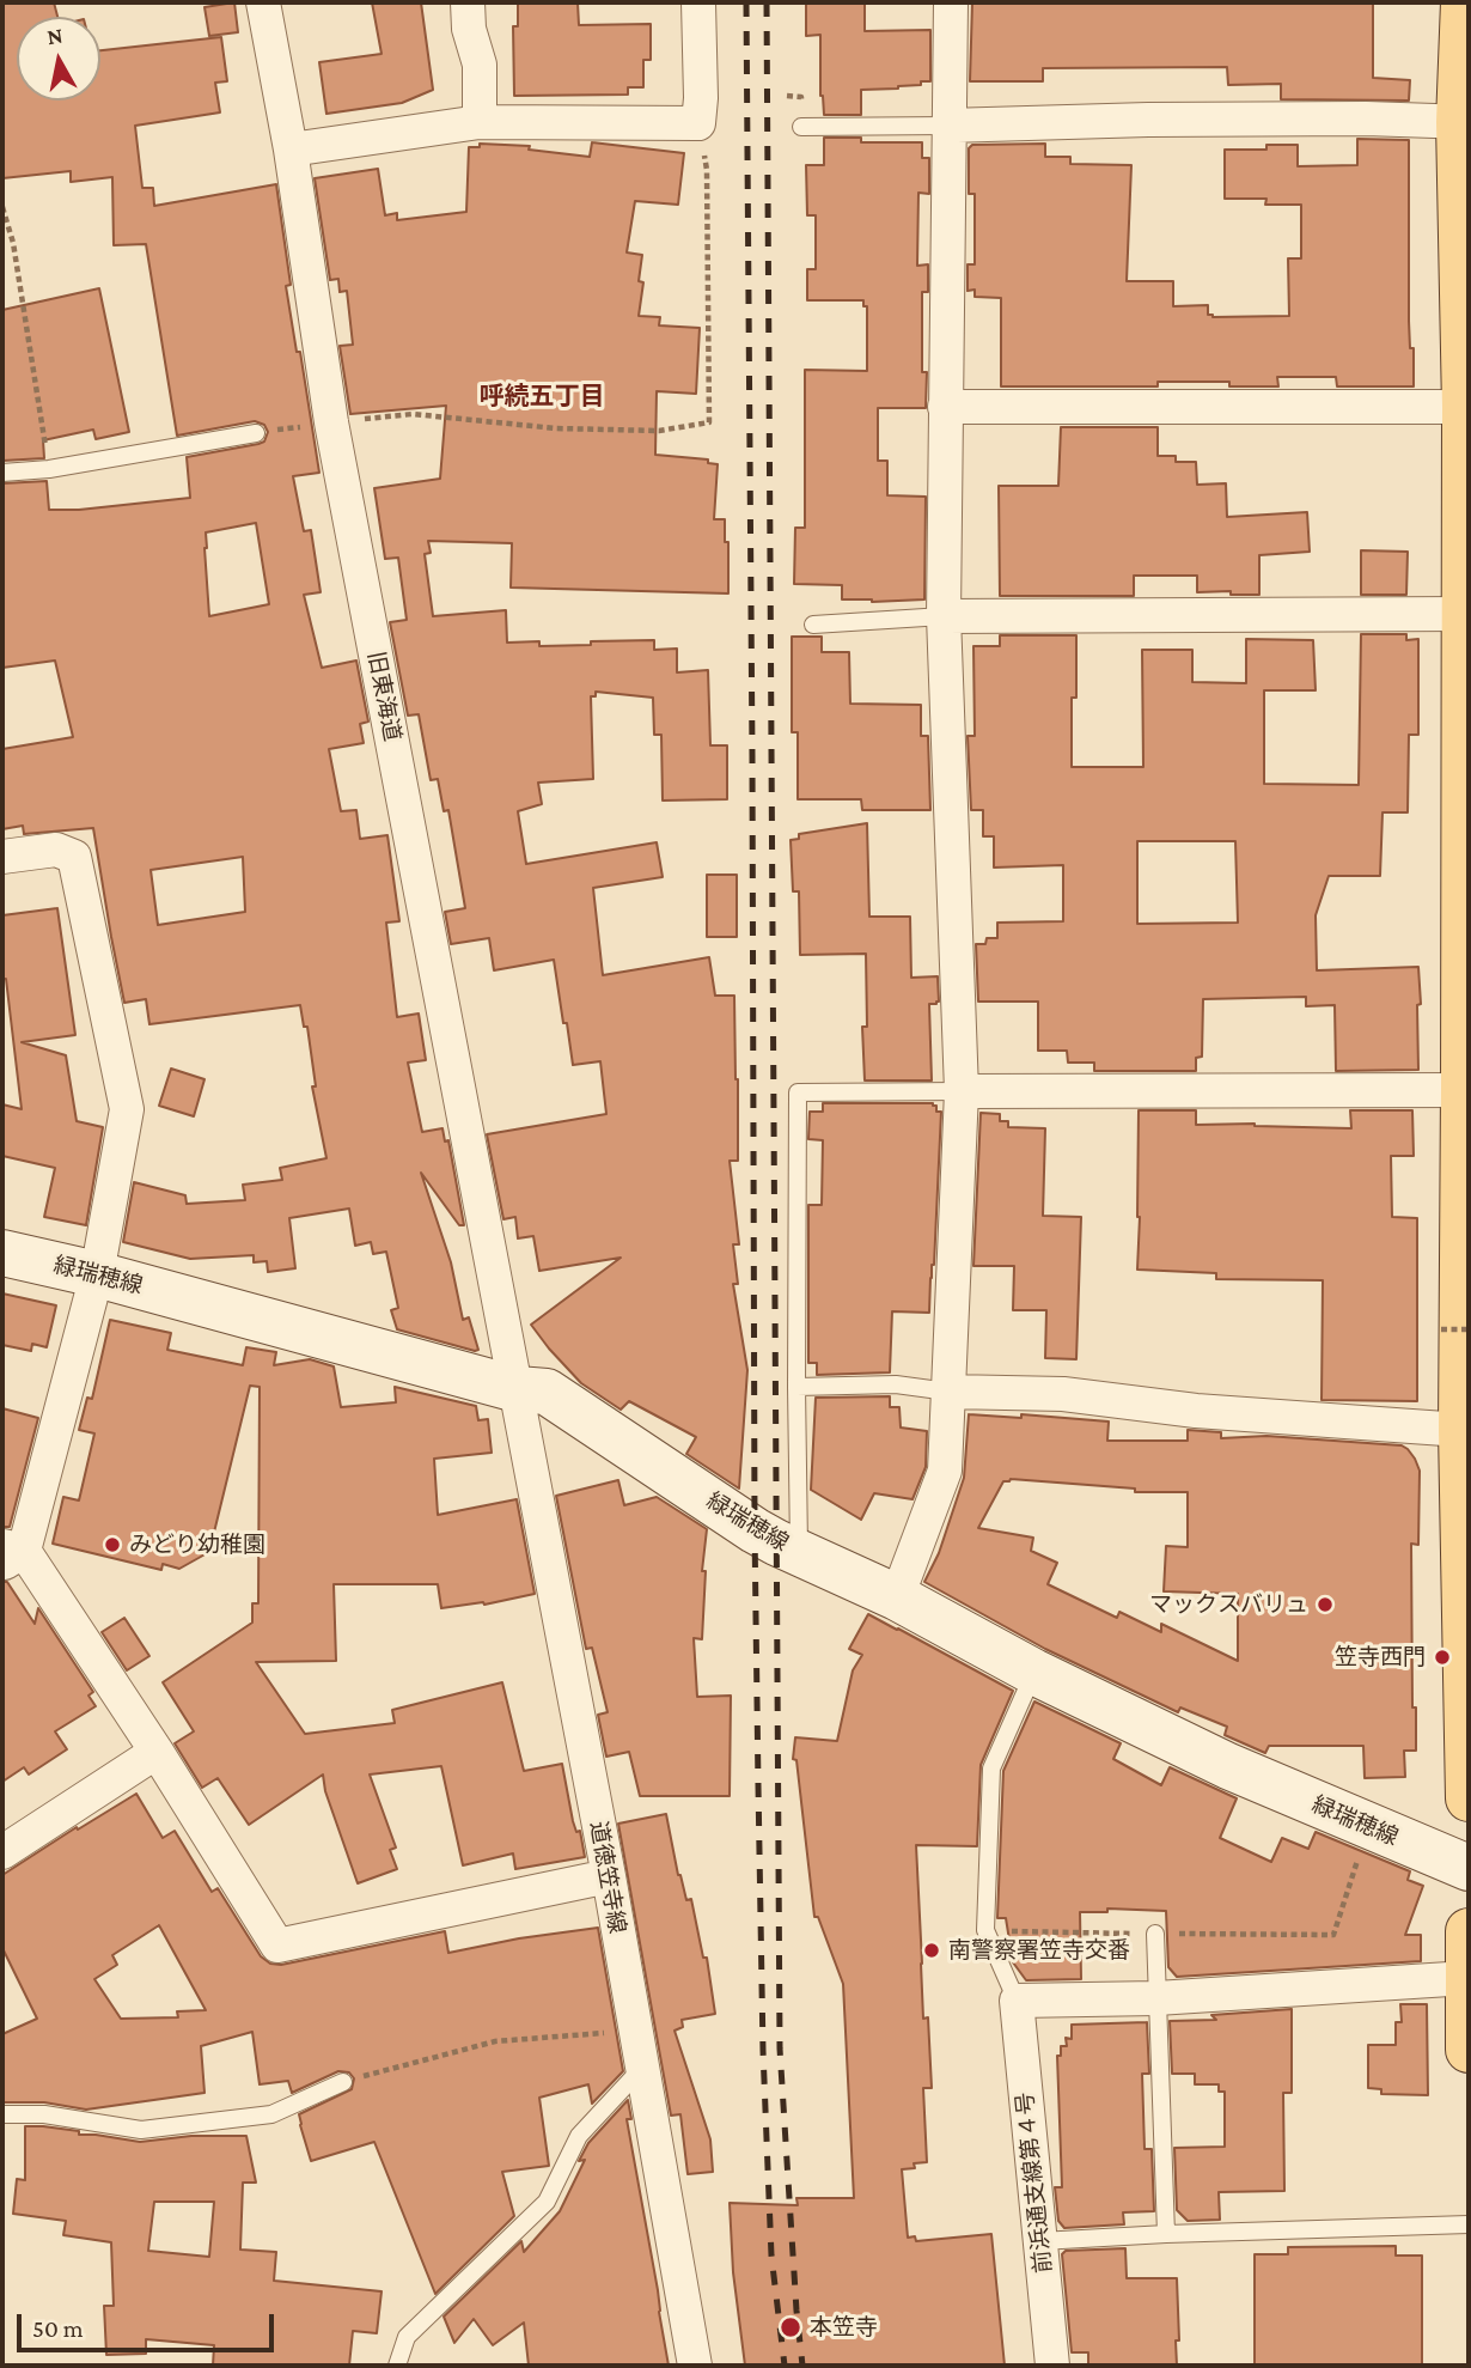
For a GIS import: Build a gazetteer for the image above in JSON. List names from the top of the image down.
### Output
{
  "streets": {
    "main road": ["緑瑞穂線"],
    "street": ["旧東海道", "道徳笠寺線", "前浜通支線第４号"]
  },
  "crossings": [
    ["旧東海道", "緑瑞穂線"],
    ["旧東海道", "道徳笠寺線"],
    ["緑瑞穂線", "道徳笠寺線"]
  ],
  "districts": ["呼続五丁目"],
  "places": [
    "みどり幼稚園",
    "マックスバリュ",
    "笠寺西門",
    "南警察署笠寺交番",
    "本笠寺"
  ],
  "scale_bar": "50 m",
  "north": "top"
}
